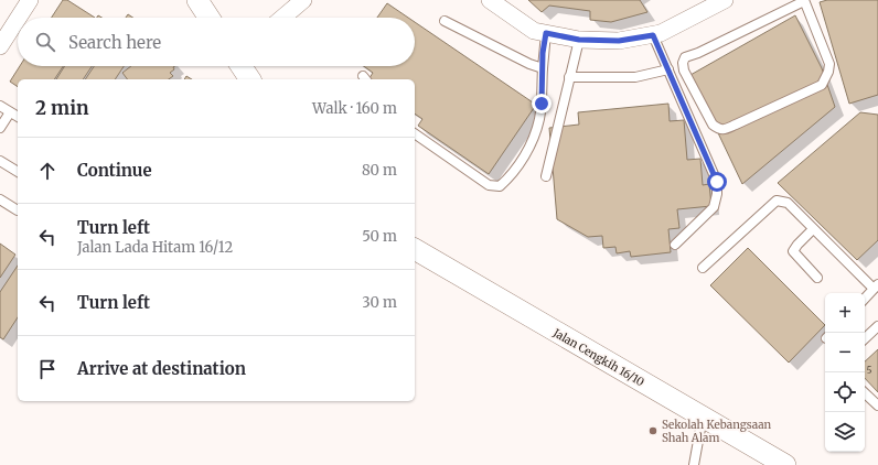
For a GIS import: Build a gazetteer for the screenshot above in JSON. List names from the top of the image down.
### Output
{
  "streets": {
    "street": ["Jalan Cengkih 16/10"]
  },
  "places": ["Sekolah Kebangsaan Shah Alam"],
  "house_numbers": ["5"],
  "page": {
    "search": "Search here",
    "heading": ["2 min", "Walk · 160 m"],
    "list": [
      ["Continue", "80 m"],
      ["Turn left", "Jalan Lada Hitam 16/12", "50 m"],
      ["Turn left", "30 m"],
      "Arrive at destination"
    ],
    "map_buttons": ["+", "−"]
  }
}
